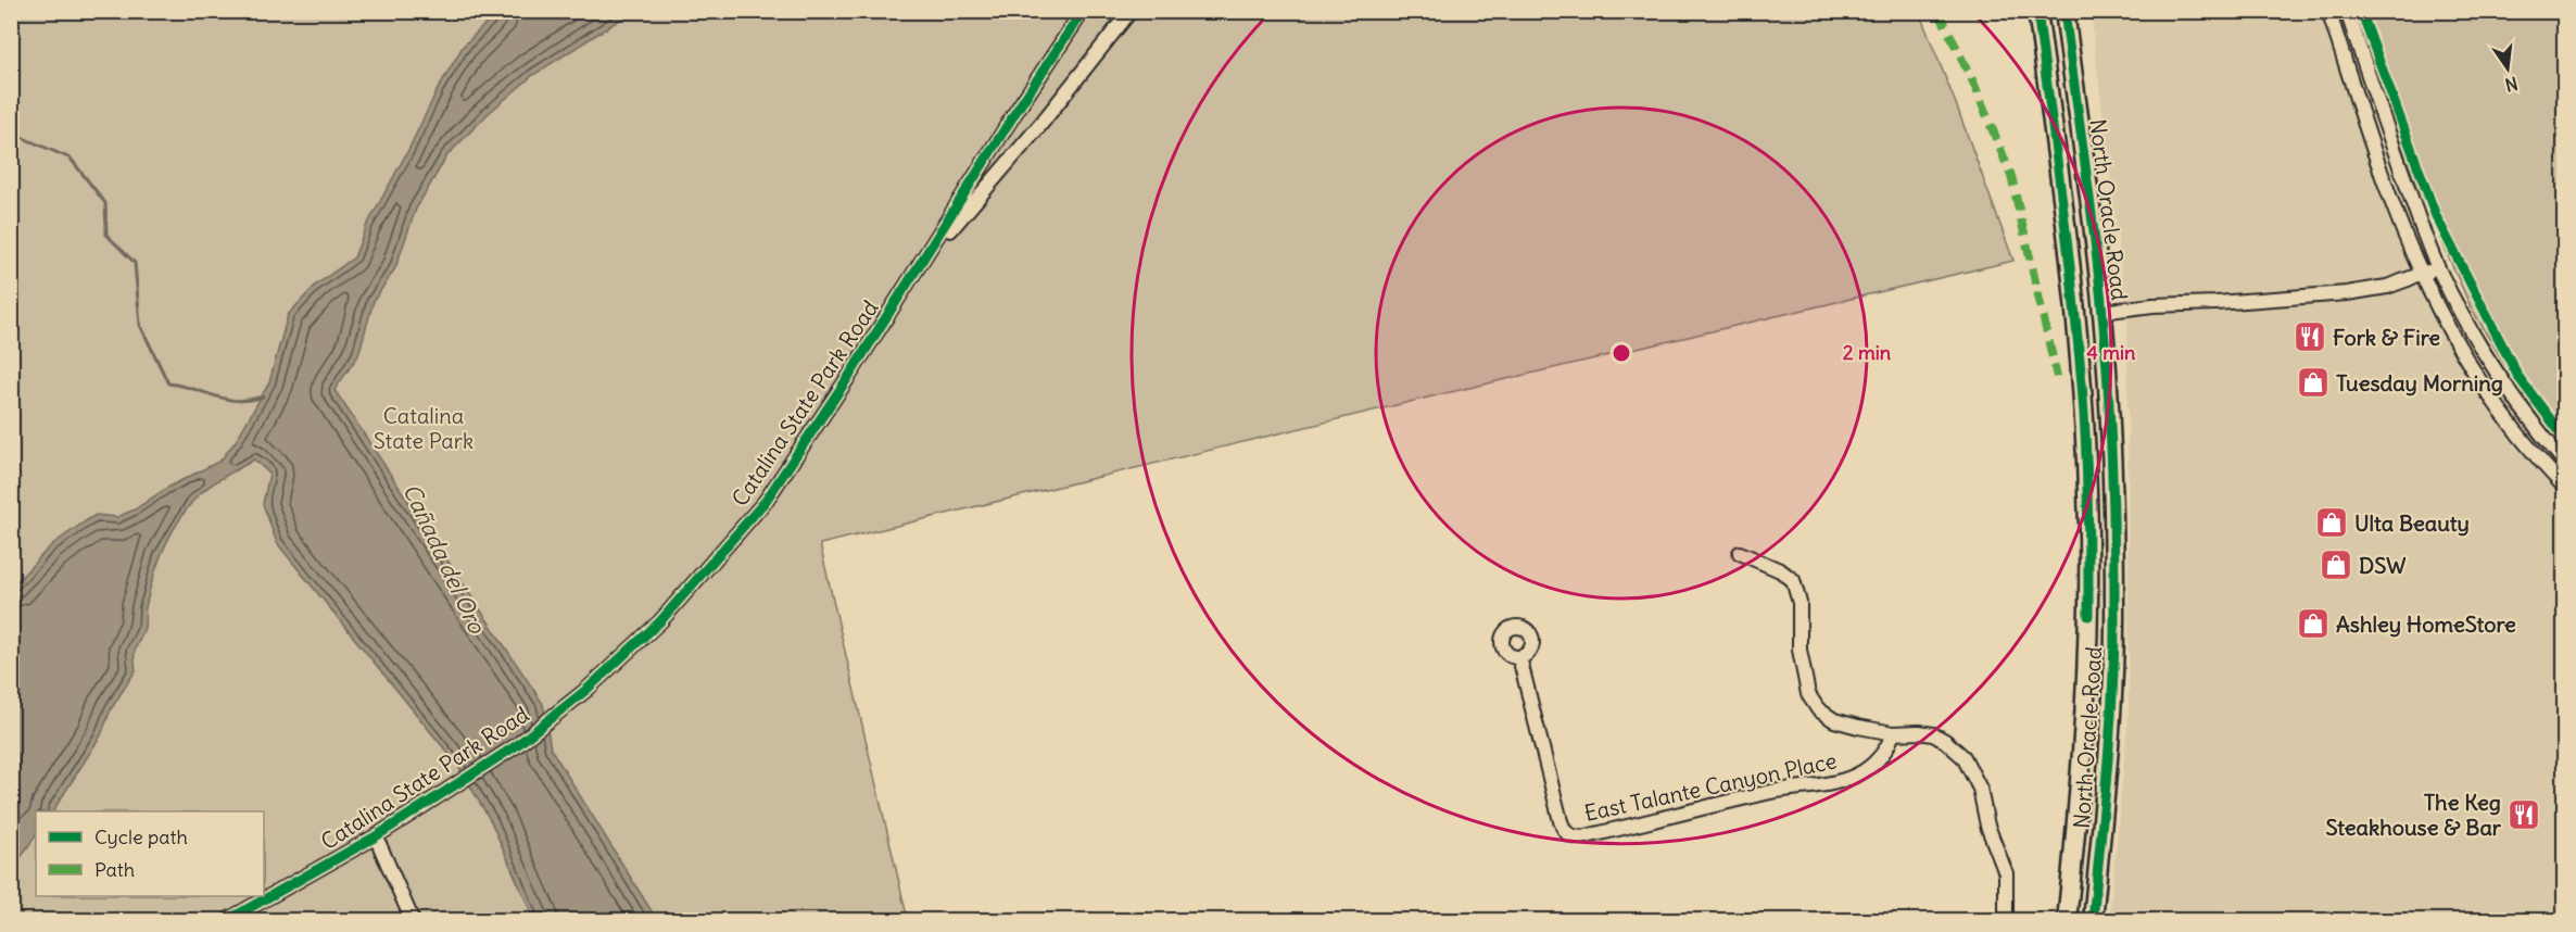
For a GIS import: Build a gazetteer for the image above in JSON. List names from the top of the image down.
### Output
{
  "streets": {
    "highway": ["North Oracle Road"],
    "street": ["Catalina State Park Road", "East Talante Canyon Place"]
  },
  "water": ["Cañada del Oro"],
  "parks": ["Catalina State Park"],
  "places": {
    "restaurant": ["Fork & Fire", "The Keg Steakhouse & Bar"],
    "shop": [
      "Tuesday Morning",
      "Ulta Beauty",
      "DSW",
      "Ashley HomeStore"
    ]
  },
  "legend": ["Cycle path", "Path"],
  "north": "bottom",
  "rings": ["2 min", "4 min"]
}
